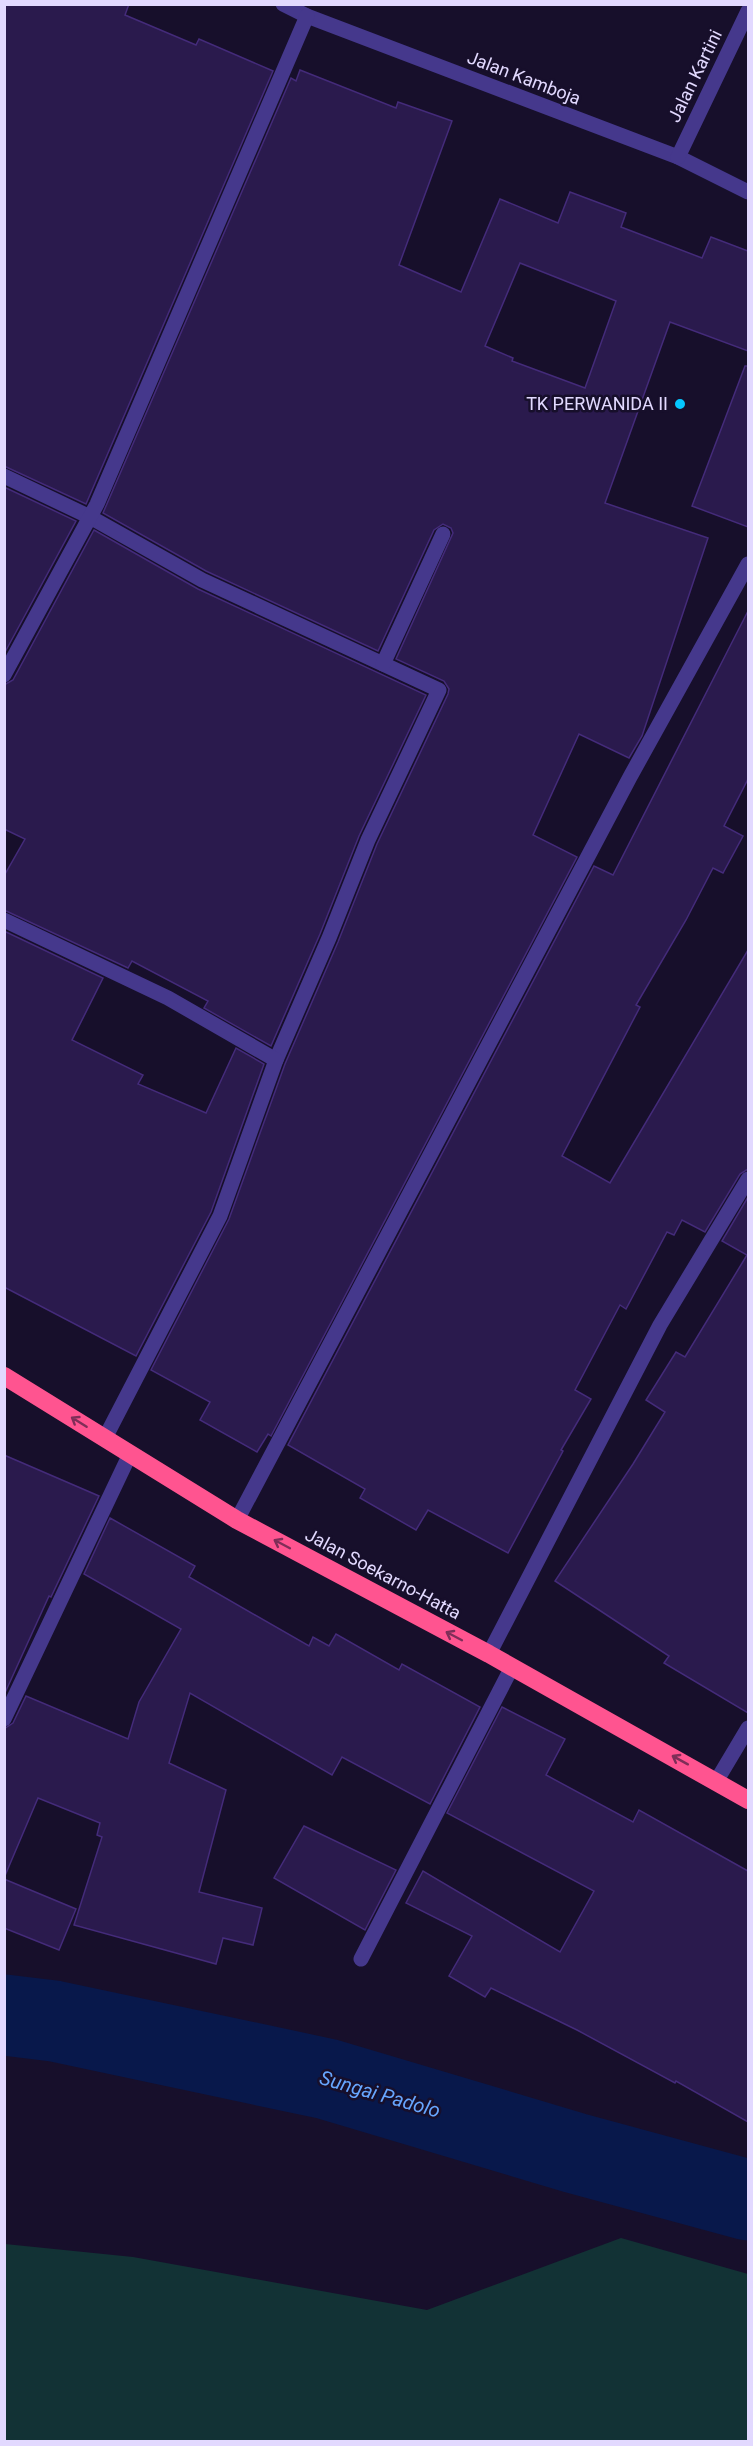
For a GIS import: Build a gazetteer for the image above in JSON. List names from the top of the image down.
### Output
{
  "streets": {
    "highway": ["Jalan Soekarno-Hatta"],
    "street": ["Jalan Kartini", "Jalan Kamboja"]
  },
  "crossings": [
    ["Jalan Kartini", "Jalan Kamboja"]
  ],
  "one_way": ["Jalan Soekarno-Hatta"],
  "water": ["Sungai Padolo"],
  "places": ["TK PERWANIDA II"]
}
